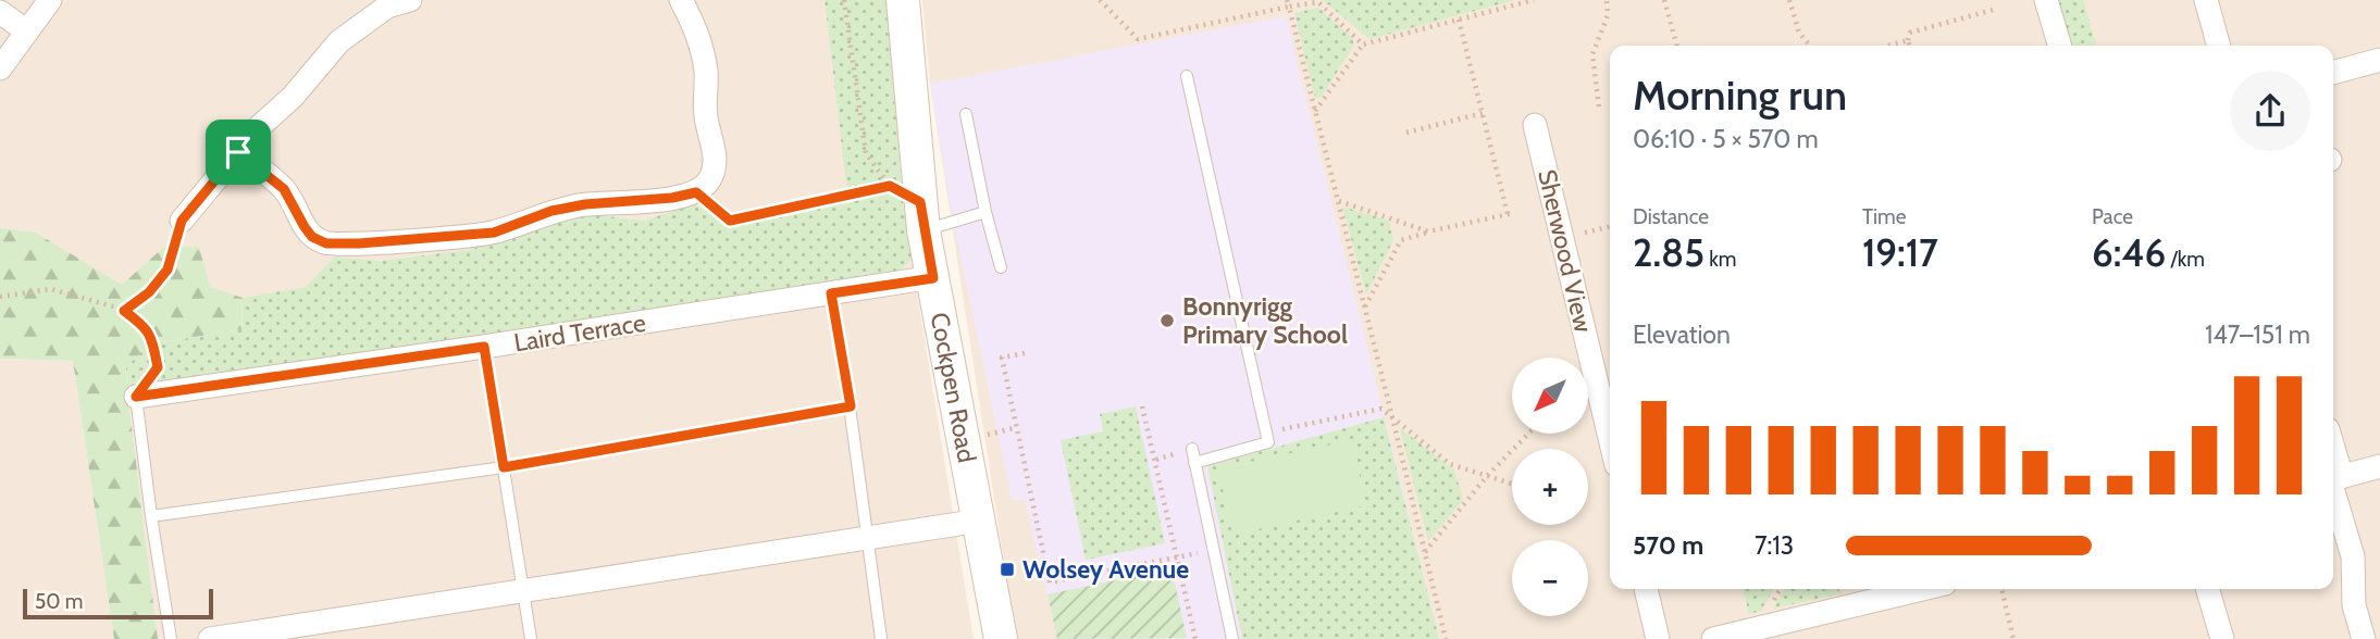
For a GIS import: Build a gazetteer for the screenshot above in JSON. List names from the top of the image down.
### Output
{
  "streets": {
    "main road": ["Cockpen Road"],
    "street": ["Sherwood View", "Laird Terrace"]
  },
  "crossings": [
    ["Laird Terrace", "Cockpen Road"]
  ],
  "places": {
    "other": ["Bonnyrigg Primary School"],
    "transit": ["Wolsey Avenue"]
  },
  "scale_bar": "50 m",
  "north": "bottom left",
  "page": {
    "heading": ["Morning run", "06:10 · 5 × 570 m"],
    "stats": [
      ["Distance", "2.85 km"],
      ["Time", "19:17"],
      ["Pace", "6:46 /km"]
    ],
    "chart": ["Elevation", "147–151 m"],
    "map_buttons": ["+", "−"],
    "list": [
      {
        "name": "570 m",
        "note": "7:13"
      }
    ],
    "scale": "50 m"
  }
}
